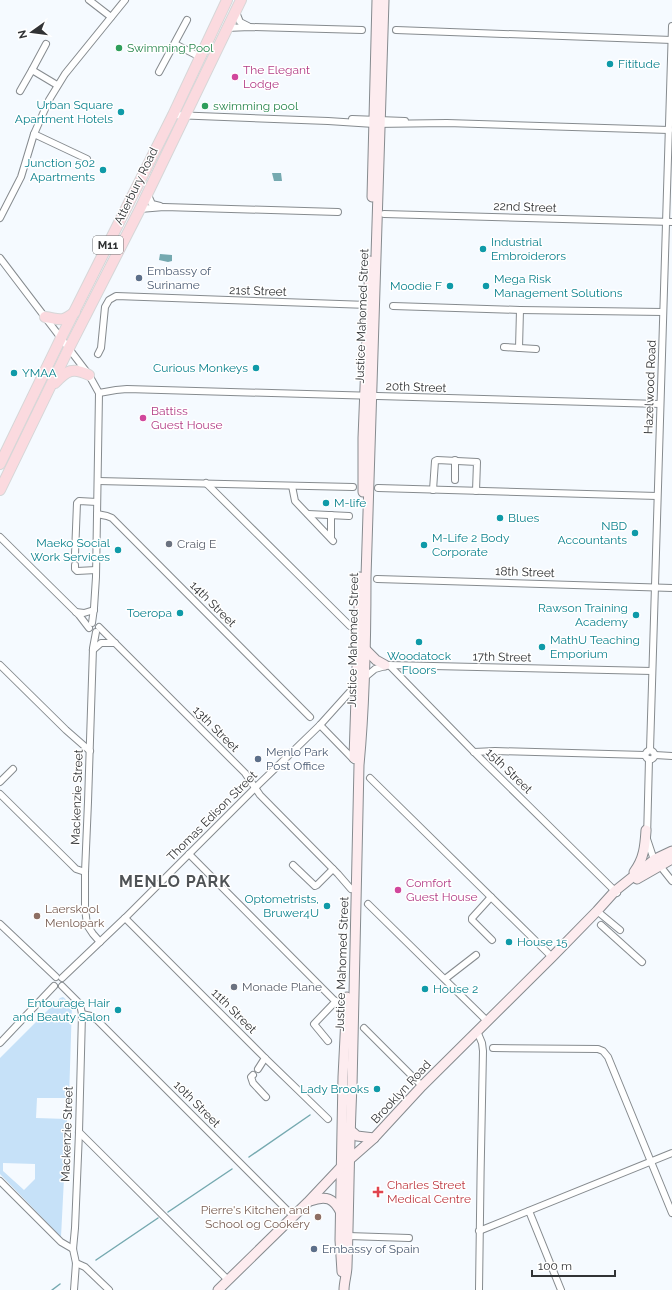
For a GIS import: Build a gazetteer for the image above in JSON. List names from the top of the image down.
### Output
{
  "streets": {
    "main road": [
      "Atterbury Road",
      "M11",
      "Justice Mahomed Street",
      "Brooklyn Road"
    ],
    "street": [
      "22nd Street",
      "21st Street",
      "20th Street",
      "Hazelwood Road",
      "18th Street",
      "14th Street",
      "17th Street",
      "13th Street",
      "15th Street",
      "Mackenzie Street",
      "Thomas Edison Street",
      "11th Street",
      "10th Street"
    ]
  },
  "crossings": [
    ["Atterbury Road", "Mackenzie Street"],
    ["22nd Street", "Hazelwood Road"],
    ["21st Street", "Justice Mahomed Street"],
    ["Justice Mahomed Street", "20th Street"],
    ["Justice Mahomed Street", "13th Street"],
    ["Justice Mahomed Street", "Thomas Edison Street"],
    ["Justice Mahomed Street", "Brooklyn Road"],
    ["20th Street", "Hazelwood Road"],
    ["20th Street", "Mackenzie Street"],
    ["Hazelwood Road", "18th Street"],
    ["Hazelwood Road", "17th Street"],
    ["Hazelwood Road", "Brooklyn Road"],
    ["14th Street", "Mackenzie Street"],
    ["17th Street", "15th Street"],
    ["13th Street", "Mackenzie Street"],
    ["13th Street", "Thomas Edison Street"],
    ["15th Street", "Brooklyn Road"],
    ["Mackenzie Street", "Thomas Edison Street"],
    ["Mackenzie Street", "10th Street"],
    ["Thomas Edison Street", "11th Street"],
    ["Brooklyn Road", "10th Street"]
  ],
  "districts": ["MENLO PARK"],
  "places": {
    "other": [
      "Swimming Pool",
      "Fititude",
      "The Elegant Lodge",
      "swimming pool",
      "Urban Square Apartment Hotels",
      "Junction 502 Apartments",
      "Industrial Embroiderors",
      "Embassy of Suriname",
      "Moodie F",
      "Mega Risk Management Solutions",
      "Curious Monkeys",
      "YMAA",
      "Battiss Guest House",
      "M-life",
      "Blues",
      "NBD Accountants",
      "Craig E",
      "M-Life 2 Body Corporate",
      "Maeko Social Work Services",
      "Toeropa",
      "Rawson Training Academy",
      "Woodatock Floors",
      "MathU Teaching Emporium",
      "Menlo Park Post Office",
      "Comfort Guest House",
      "Optometrists, Bruwer4U",
      "Laerskool Menlopark",
      "House 15",
      "Monade Plane",
      "House 2",
      "Entourage Hair and Beauty Salon",
      "Lady Brooks",
      "Pierre's Kitchen and School og Cookery",
      "Embassy of Spain"
    ],
    "health": ["Charles Street Medical Centre"]
  },
  "scale_bar": "100 m",
  "north": "left"
}
